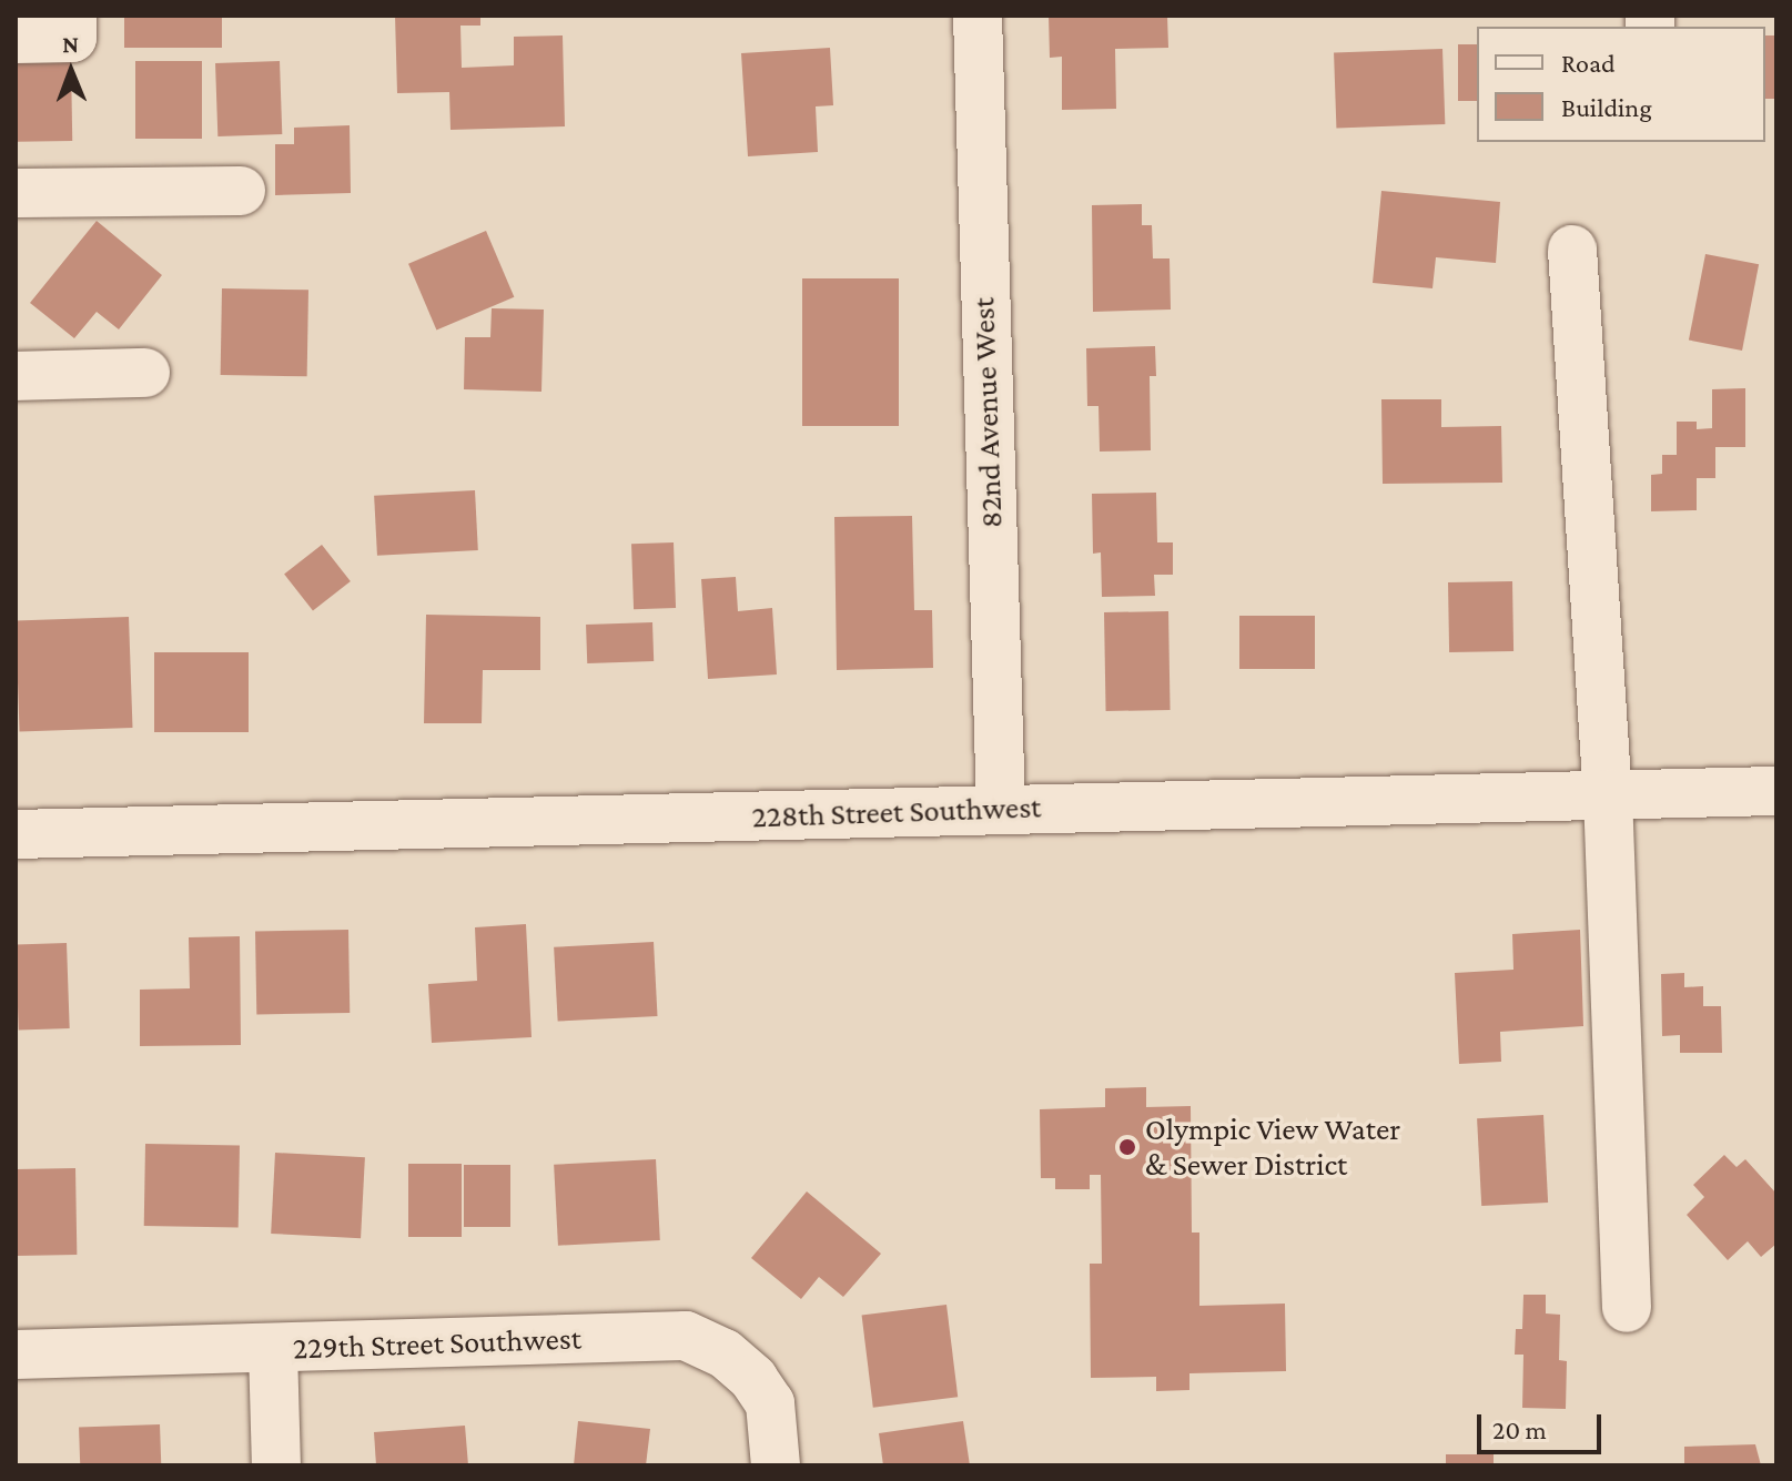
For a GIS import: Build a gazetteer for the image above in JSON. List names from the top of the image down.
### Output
{
  "streets": {
    "street": ["82nd Avenue West", "228th Street Southwest", "229th Street Southwest"]
  },
  "crossings": [
    ["82nd Avenue West", "228th Street Southwest"]
  ],
  "places": ["Olympic View Water & Sewer District"],
  "legend": ["Road", "Building"],
  "scale_bar": "20 m",
  "north": "top"
}
